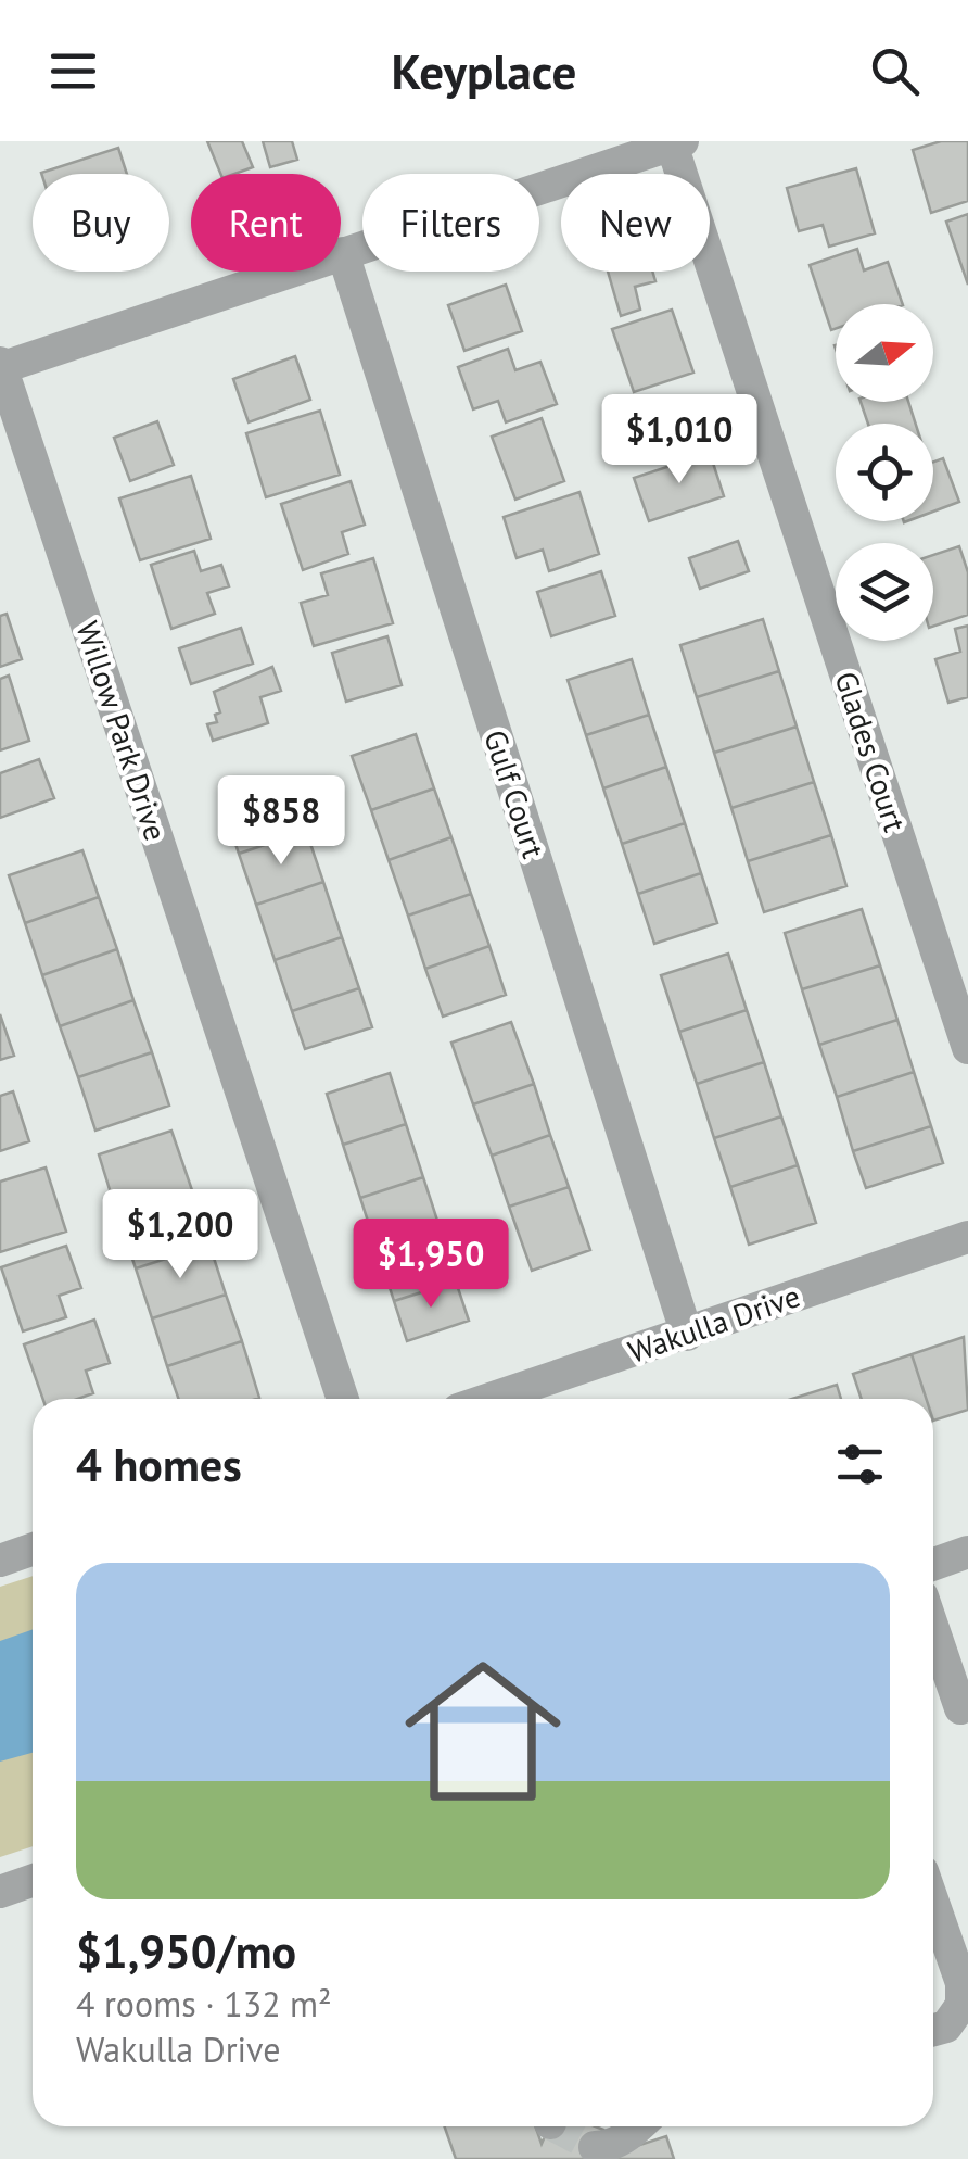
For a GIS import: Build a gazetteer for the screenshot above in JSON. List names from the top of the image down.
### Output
{
  "streets": {
    "street": [
      "Willow Park Drive",
      "Glades Court",
      "Gulf Court",
      "Wakulla Drive"
    ]
  },
  "crossings": [
    ["Gulf Court", "Wakulla Drive"]
  ],
  "north": "right",
  "page": {
    "header": "Keyplace",
    "chip": [
      "Buy",
      "Rent",
      "Filters",
      "New"
    ],
    "price": [
      "$1,010",
      "$858",
      "$1,200",
      "$1,950"
    ],
    "heading": "4 homes",
    "list": [
      {
        "name": "$1,950/mo",
        "note": "4 rooms · 132 m² · Wakulla Drive"
      }
    ]
  }
}
